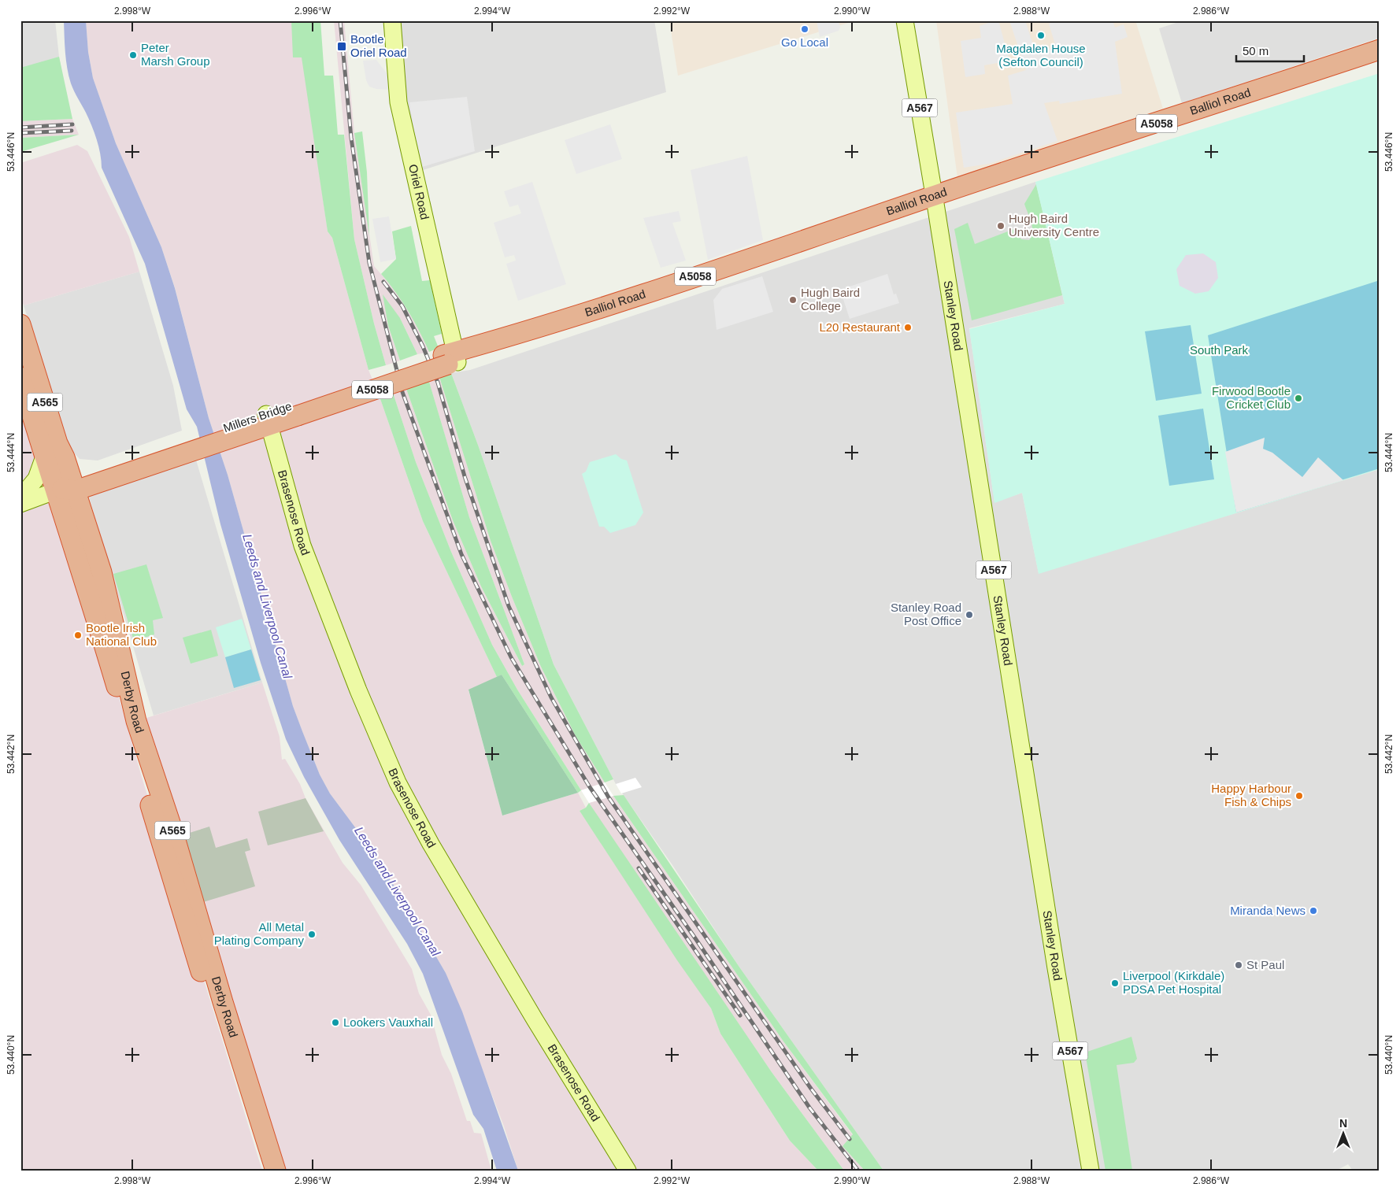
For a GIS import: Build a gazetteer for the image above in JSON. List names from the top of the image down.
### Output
{
  "streets": {
    "highway": [
      "Balliol Road",
      "A5058",
      "A565",
      "Millers Bridge",
      "Derby Road"
    ],
    "main road": [
      "A567",
      "Oriel Road",
      "Stanley Road",
      "Brasenose Road"
    ]
  },
  "crossings": [
    ["Balliol Road", "Oriel Road"],
    ["Balliol Road", "Stanley Road"],
    ["Balliol Road", "Millers Bridge"],
    ["Oriel Road", "Millers Bridge"],
    ["Millers Bridge", "Brasenose Road"],
    ["Millers Bridge", "Derby Road"]
  ],
  "water": ["Leeds and Liverpool Canal"],
  "parks": ["South Park"],
  "places": {
    "other": [
      "Go Local",
      "Magdalen House (Sefton Council)",
      "Peter Marsh Group",
      "Hugh Baird University Centre",
      "Hugh Baird College",
      "L20 Restaurant",
      "Firwood Bootle Cricket Club",
      "Stanley Road Post Office",
      "Bootle Irish National Club",
      "Happy Harbour Fish & Chips",
      "Miranda News",
      "All Metal Plating Company",
      "St Paul",
      "Liverpool (Kirkdale) PDSA Pet Hospital",
      "Lookers Vauxhall"
    ],
    "transit": ["Bootle Oriel Road"]
  },
  "scale_bar": "50 m",
  "north": "top",
  "coordinates": [
    "2.998°W",
    "2.996°W",
    "2.994°W",
    "2.992°W",
    "2.990°W",
    "2.988°W",
    "2.986°W",
    "53.446°N",
    "53.444°N",
    "53.442°N",
    "53.440°N"
  ]
}
